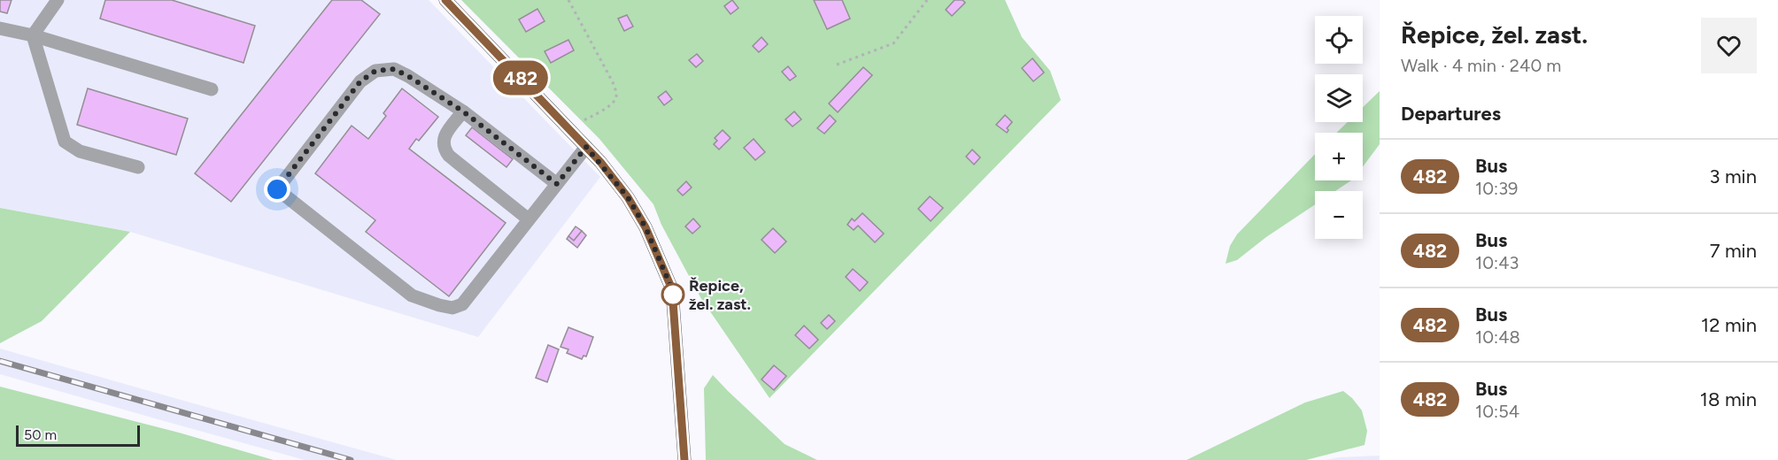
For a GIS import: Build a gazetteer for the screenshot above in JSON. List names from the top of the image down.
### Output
{
  "places": ["Řepice, žel. zast."],
  "lines": ["bus line 482"],
  "scale_bar": "50 m",
  "page": {
    "on_map": "482",
    "heading": [
      ["Řepice, žel. zast.", "Walk · 4 min · 240 m"],
      "Departures"
    ],
    "map_buttons": ["+", "−"],
    "list": [
      {
        "mark": "482",
        "name": "Bus",
        "note": "10:39",
        "value": "3 min"
      },
      {
        "mark": "482",
        "name": "Bus",
        "note": "10:43",
        "value": "7 min"
      },
      {
        "mark": "482",
        "name": "Bus",
        "note": "10:48",
        "value": "12 min"
      },
      {
        "mark": "482",
        "name": "Bus",
        "note": "10:54",
        "value": "18 min"
      }
    ],
    "scale": "50 m"
  }
}
